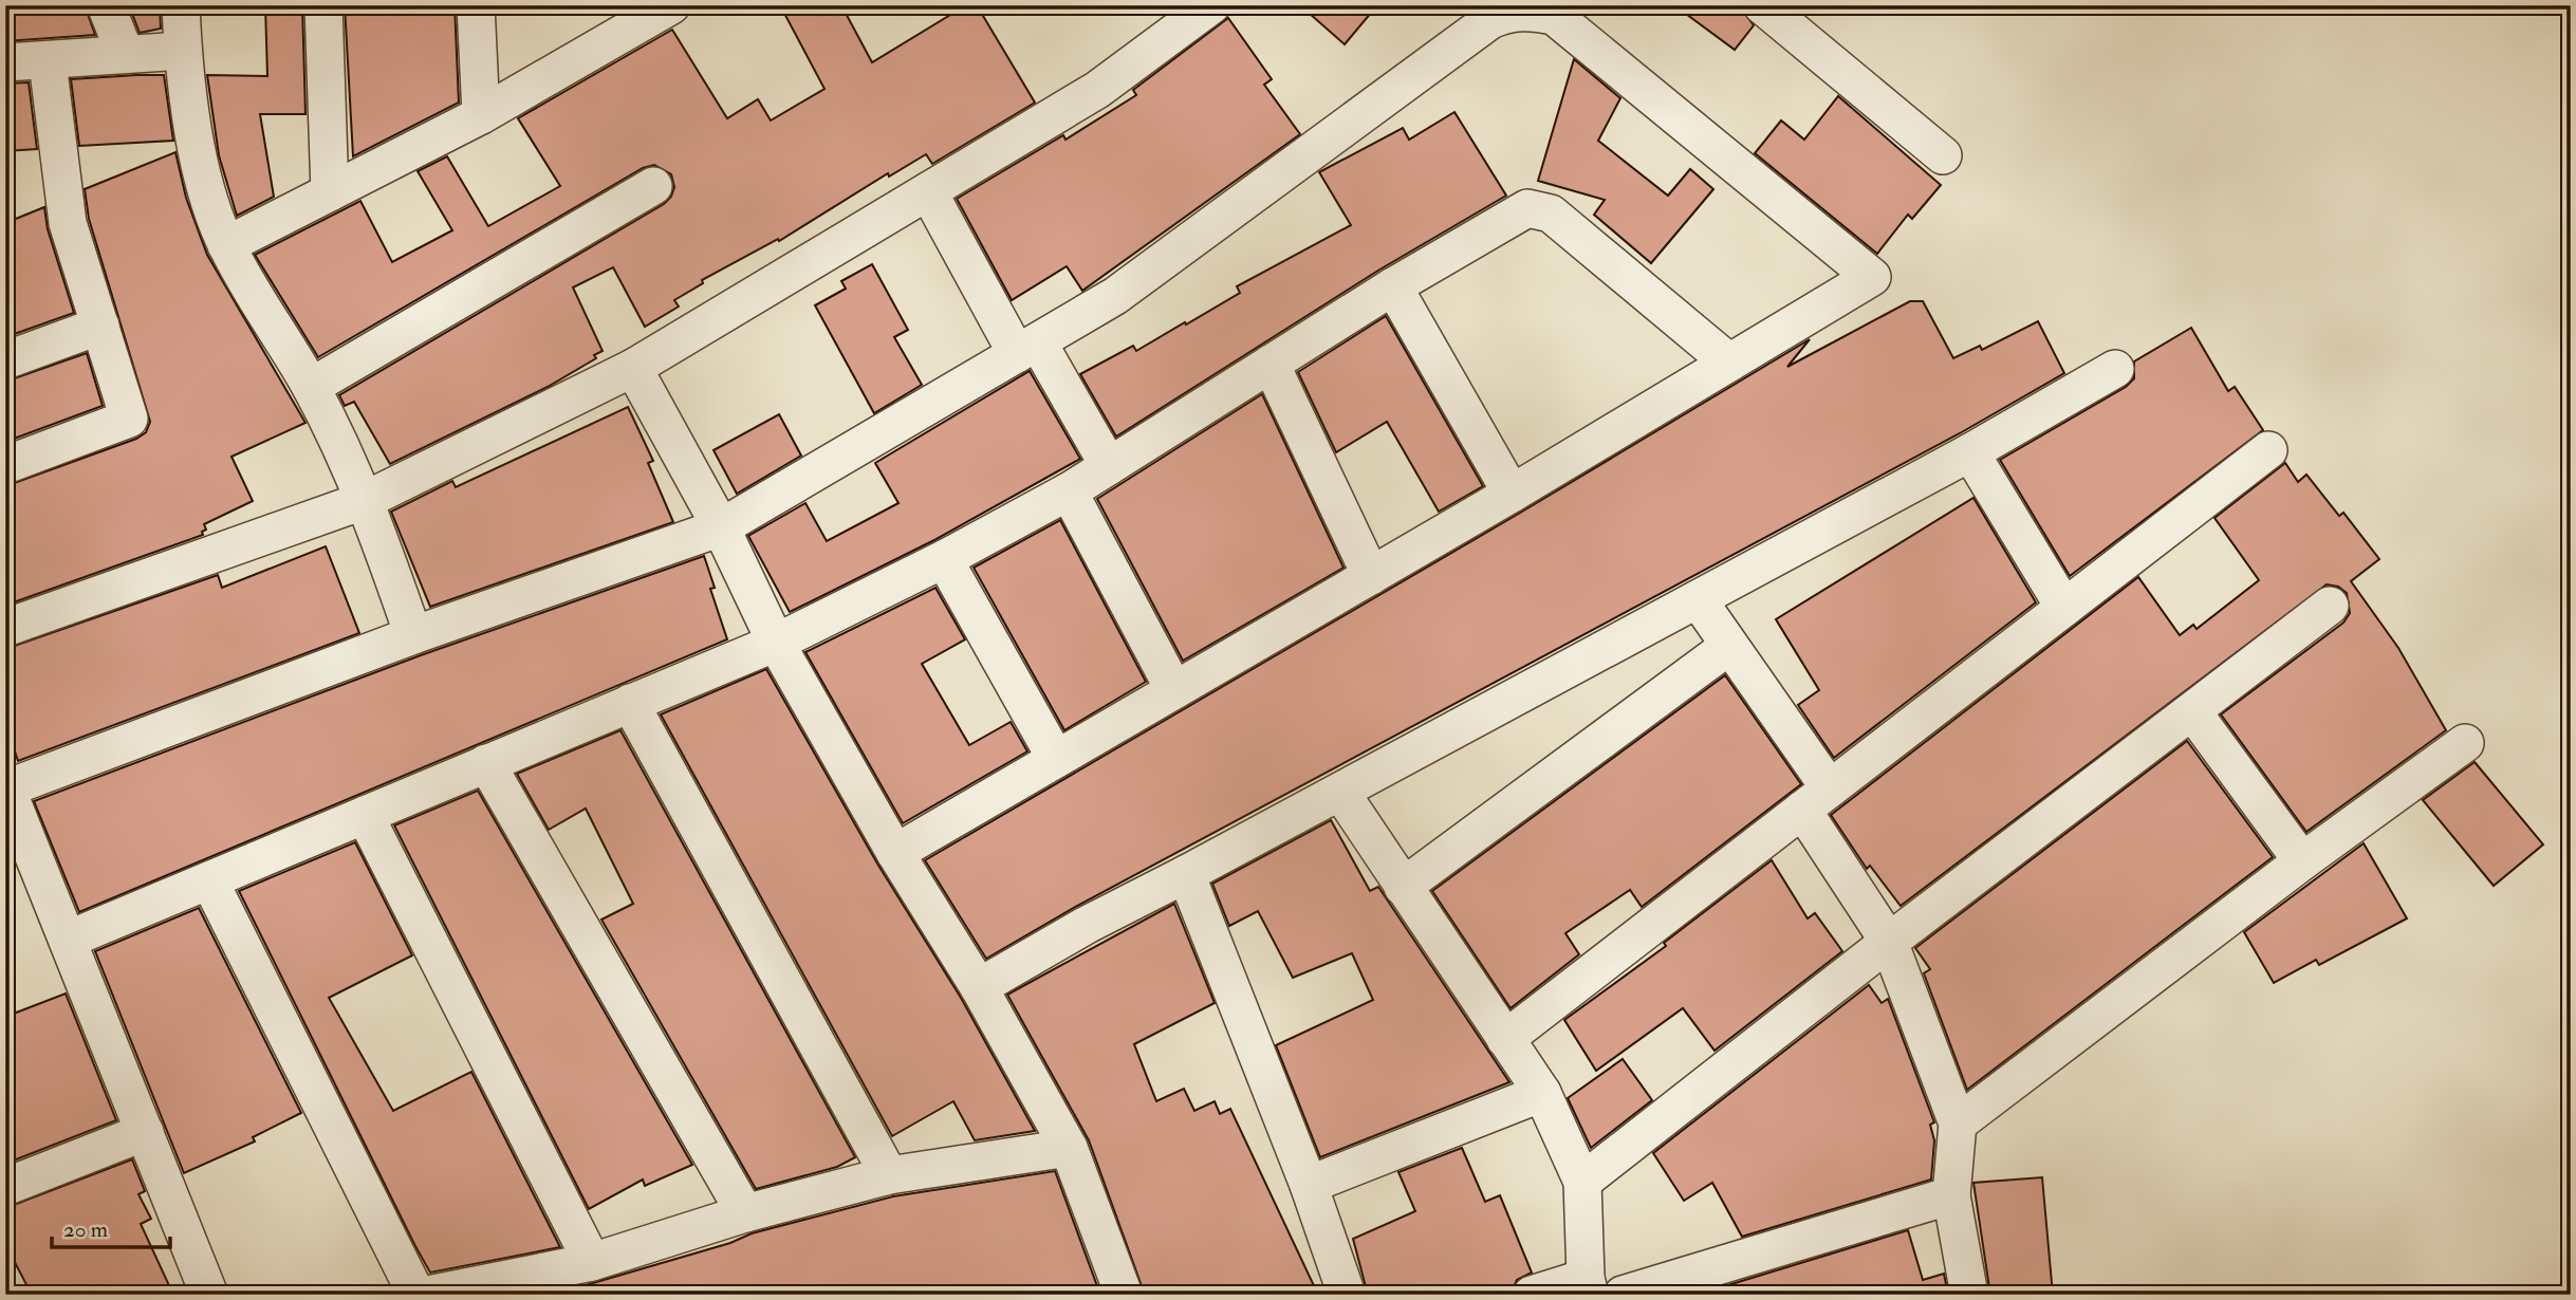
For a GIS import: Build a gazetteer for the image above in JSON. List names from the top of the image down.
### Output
{
  "scale_bar": "20 m"
}
